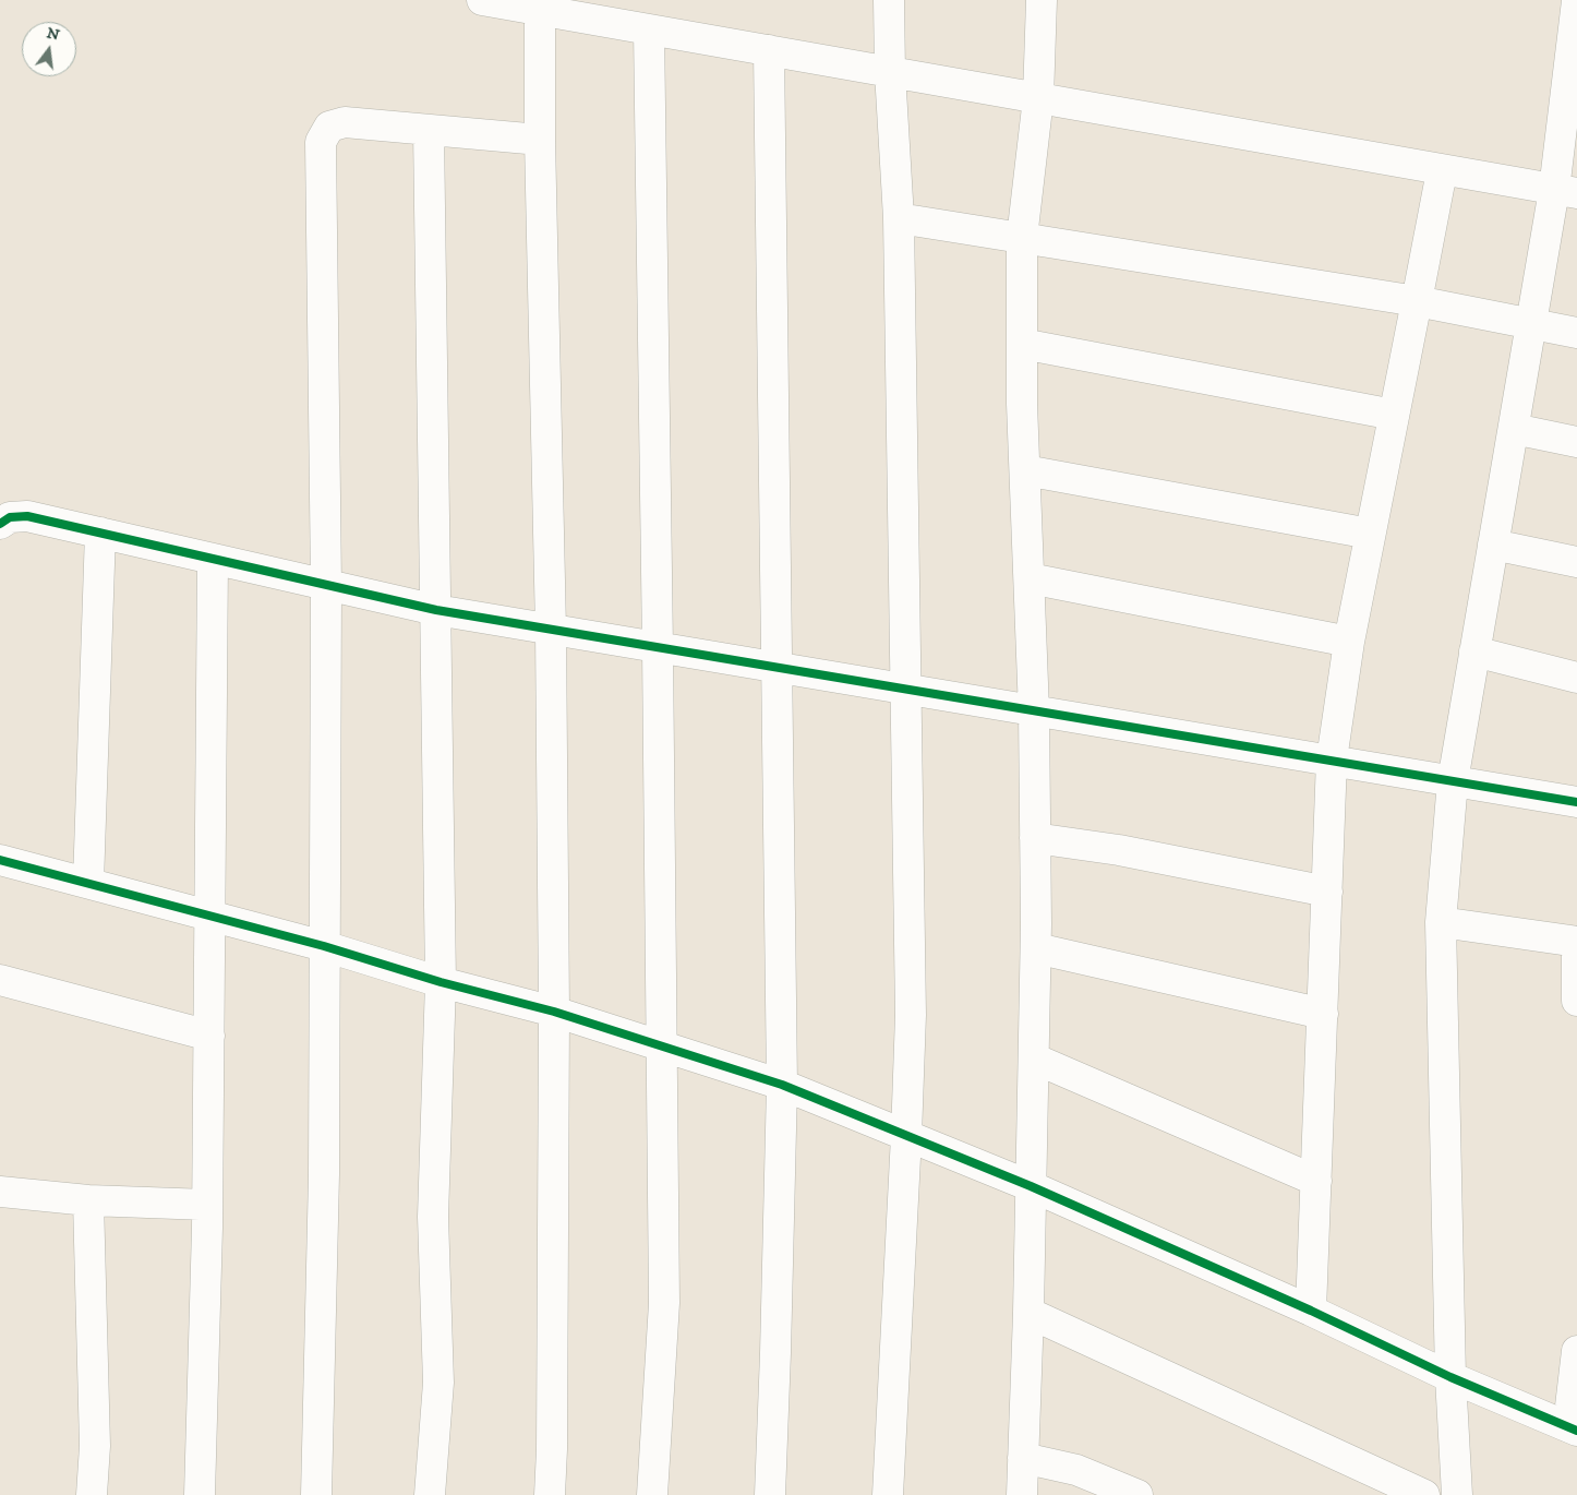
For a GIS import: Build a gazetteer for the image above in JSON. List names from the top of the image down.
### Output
{
  "north": "top"
}
